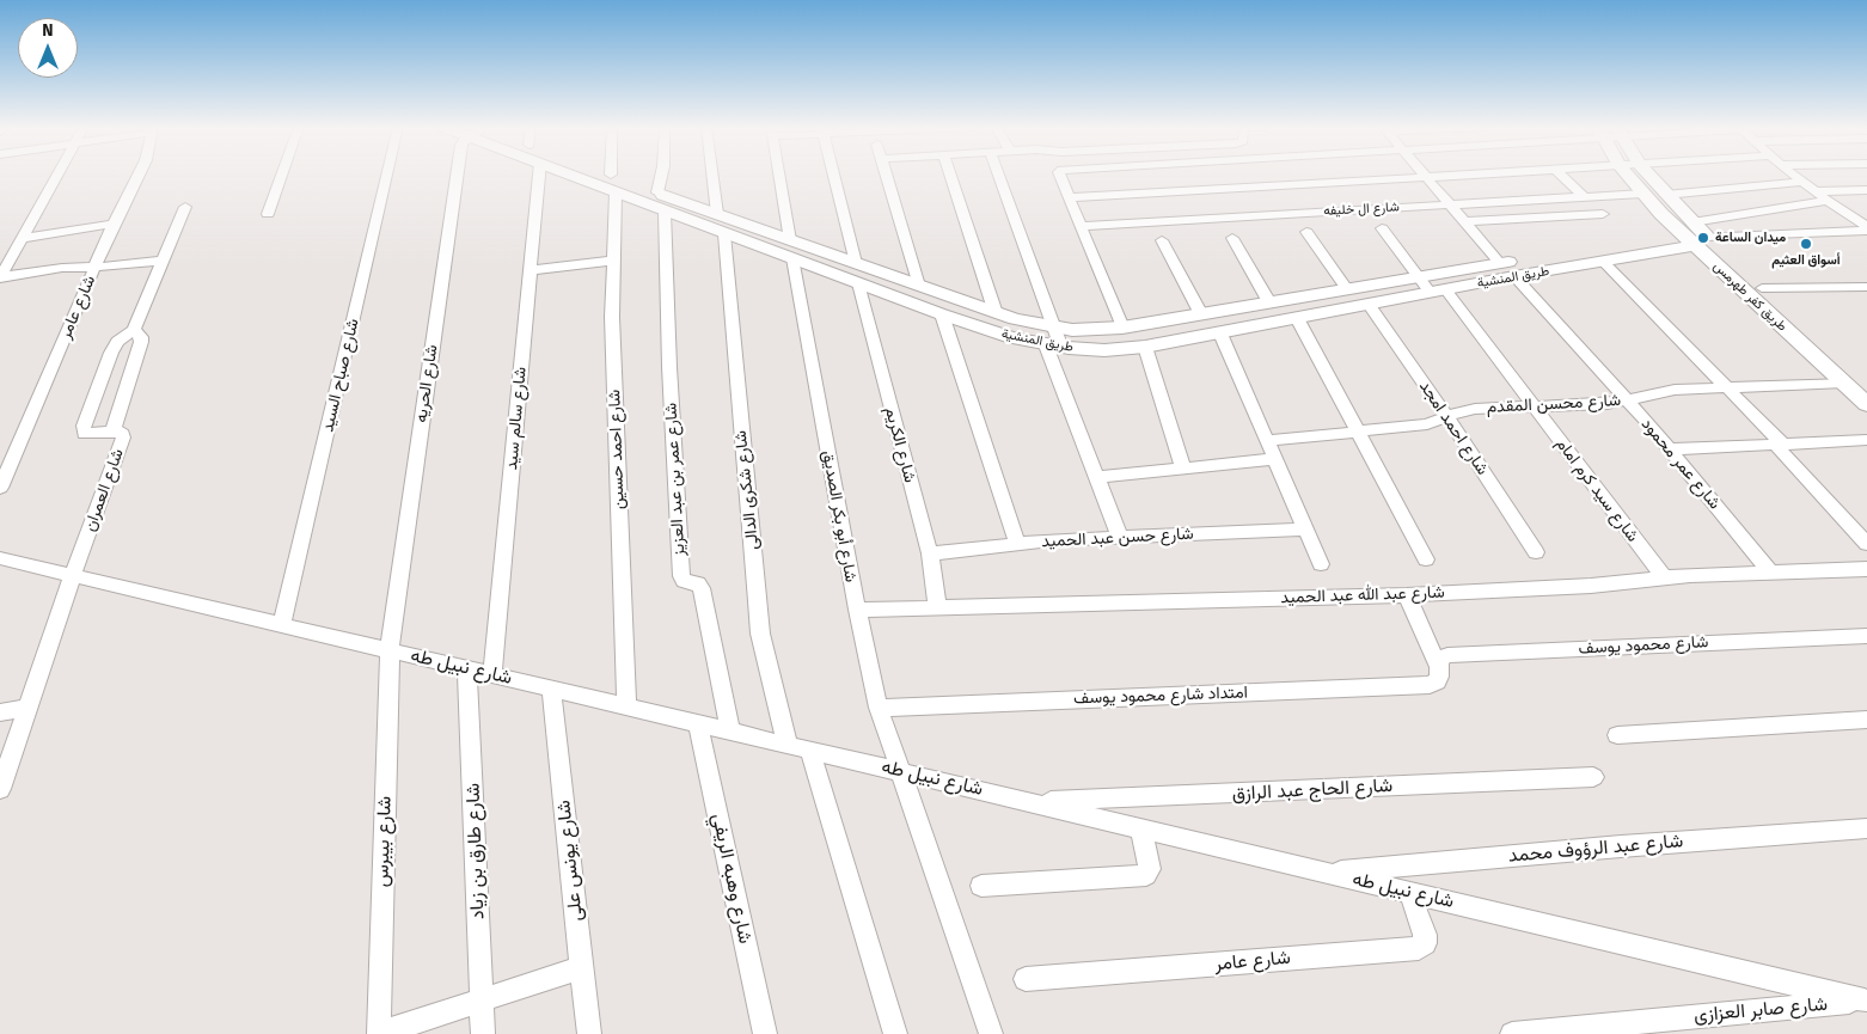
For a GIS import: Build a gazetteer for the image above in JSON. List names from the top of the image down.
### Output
{
  "streets": {
    "street": [
      "شارع ال خليفه",
      "طريق المنشية",
      "طريق كفر طهرمس",
      "شارع عامر",
      "شارع صباح السيد",
      "شارع الحريه",
      "شارع محسن المقدم",
      "شارع سالم سيد",
      "شارع احمد امجد",
      "شارع الكريم",
      "شارع احمد حسين",
      "شارع عمر محمود",
      "شارع عمر بن عبد العزيز",
      "شارع العمران",
      "شارع شكرى الدالى",
      "شارع سيد كرم امام",
      "شارع أبو بكر الصديق",
      "شارع حسن عبد الحميد",
      "شارع عبد الله عبد الحميد",
      "شارع محمود يوسف",
      "شارع نبيل طه",
      "امتداد شارع محمود يوسف",
      "شارع الحاج عبد الرازق",
      "شارع بيبرس",
      "شارع عبد الرؤوف محمد",
      "شارع طارق بن زياد",
      "شارع يونس على",
      "شارع وهبه الريفي",
      "شارع صابر العزازى"
    ]
  },
  "crossings": [
    ["شارع ال خليفه", "طريق كفر طهرمس"],
    ["طريق المنشية", "طريق كفر طهرمس"],
    ["طريق المنشية", "شارع احمد امجد"],
    ["طريق المنشية", "شارع الكريم"],
    ["طريق المنشية", "شارع احمد حسين"],
    ["طريق المنشية", "شارع عمر محمود"],
    ["طريق المنشية", "شارع عمر بن عبد العزيز"],
    ["طريق المنشية", "شارع شكرى الدالى"],
    ["طريق المنشية", "شارع سيد كرم امام"],
    ["طريق المنشية", "شارع أبو بكر الصديق"],
    ["طريق كفر طهرمس", "شارع محسن المقدم"],
    ["شارع عامر", "شارع نبيل طه"],
    ["شارع صباح السيد", "شارع نبيل طه"],
    ["شارع الحريه", "شارع نبيل طه"],
    ["شارع الحريه", "شارع بيبرس"],
    ["شارع محسن المقدم", "شارع احمد امجد"],
    ["شارع محسن المقدم", "شارع عمر محمود"],
    ["شارع محسن المقدم", "شارع سيد كرم امام"],
    ["شارع سالم سيد", "شارع نبيل طه"],
    ["شارع الكريم", "شارع حسن عبد الحميد"],
    ["شارع الكريم", "شارع عبد الله عبد الحميد"],
    ["شارع احمد حسين", "شارع نبيل طه"],
    ["شارع عمر محمود", "شارع عبد الله عبد الحميد"],
    ["شارع عمر بن عبد العزيز", "شارع نبيل طه"],
    ["شارع العمران", "شارع نبيل طه"],
    ["شارع شكرى الدالى", "شارع نبيل طه"],
    ["شارع سيد كرم امام", "شارع عبد الله عبد الحميد"],
    ["شارع أبو بكر الصديق", "شارع عبد الله عبد الحميد"],
    ["شارع أبو بكر الصديق", "شارع نبيل طه"],
    ["شارع أبو بكر الصديق", "امتداد شارع محمود يوسف"],
    ["شارع محمود يوسف", "امتداد شارع محمود يوسف"],
    ["شارع نبيل طه", "شارع الحاج عبد الرازق"],
    ["شارع نبيل طه", "شارع بيبرس"],
    ["شارع نبيل طه", "شارع عبد الرؤوف محمد"],
    ["شارع نبيل طه", "شارع طارق بن زياد"],
    ["شارع نبيل طه", "شارع يونس على"],
    ["شارع نبيل طه", "شارع وهبه الريفي"],
    ["شارع نبيل طه", "شارع صابر العزازى"]
  ],
  "places": ["ميدان الساعة", "أسواق العثيم"],
  "north": "top"
}
